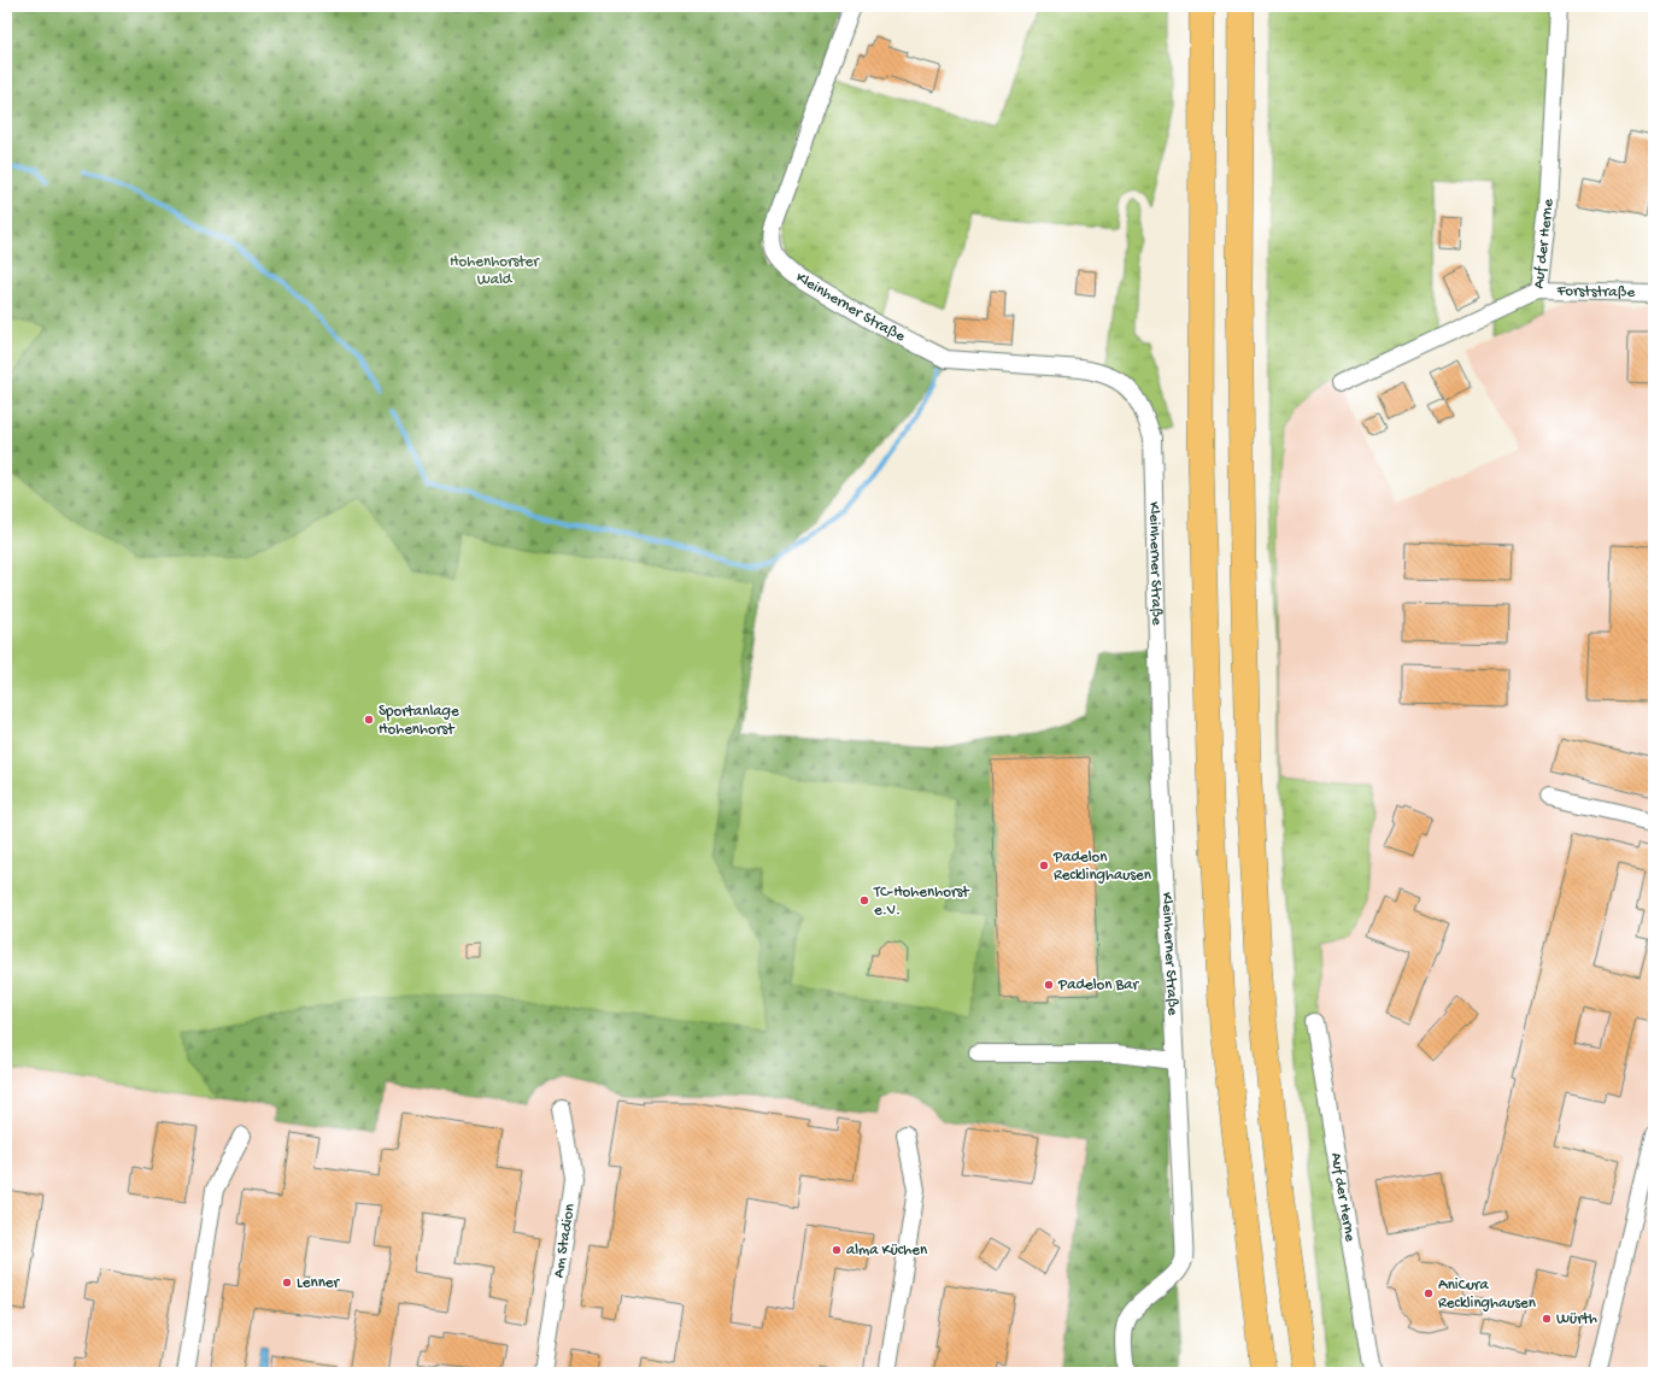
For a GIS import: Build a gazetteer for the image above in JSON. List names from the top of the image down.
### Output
{
  "streets": {
    "street": [
      "Auf der Herne",
      "Forststraße",
      "Kleinherner Straße",
      "Am Stadion"
    ]
  },
  "crossings": [
    ["Auf der Herne", "Forststraße"]
  ],
  "parks": ["Hohenhorster Wald"],
  "places": [
    "Sportanlage Hohenhorst",
    "Padelon Recklinghausen",
    "TC-Hohenhorst e.V.",
    "Padelon Bar",
    "alma Küchen",
    "Lenner",
    "AniCura Recklinghausen",
    "Würth"
  ]
}
